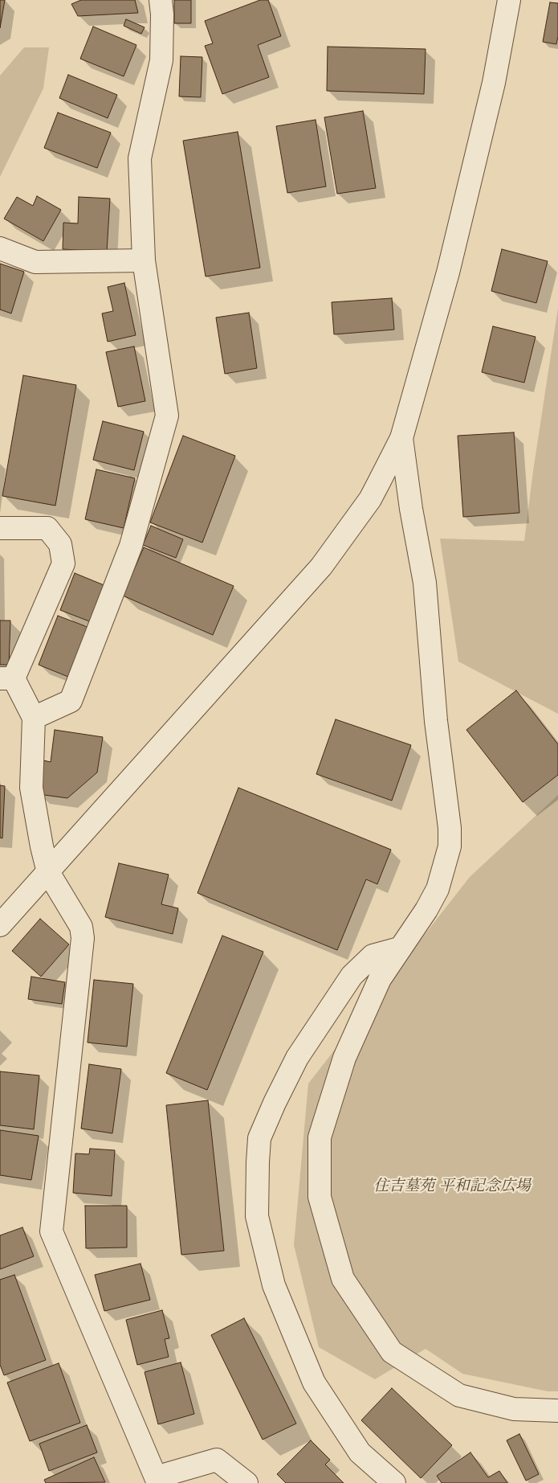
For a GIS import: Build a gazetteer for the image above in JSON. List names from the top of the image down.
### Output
{
  "parks": ["住吉墓苑 平和記念広場"]
}
